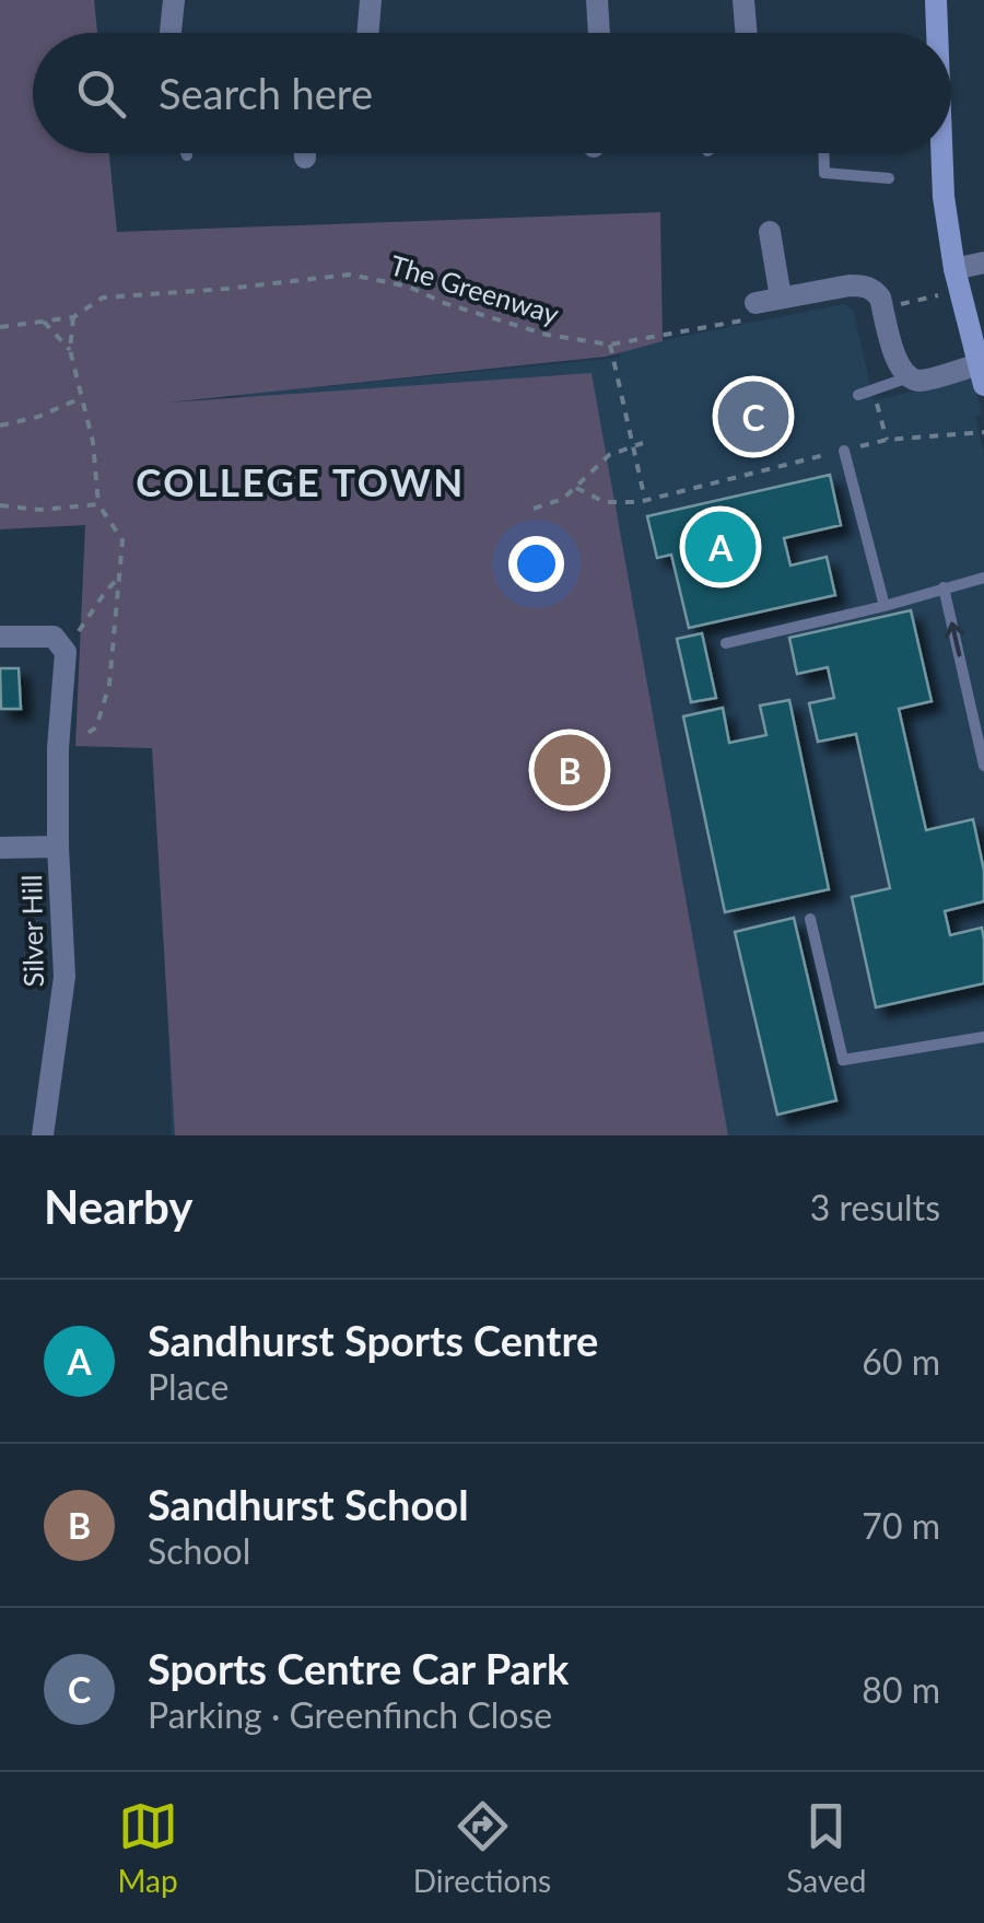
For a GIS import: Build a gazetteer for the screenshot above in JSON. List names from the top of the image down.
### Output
{
  "streets": {
    "street": ["Silver Hill"],
    "path": ["The Greenway"]
  },
  "districts": ["COLLEGE TOWN"],
  "page": {
    "search": "Search here",
    "pins": ["C", "A", "B"],
    "heading": ["Nearby", "3 results"],
    "list": [
      {
        "mark": "A",
        "name": "Sandhurst Sports Centre",
        "note": "Place",
        "value": "60 m"
      },
      {
        "mark": "B",
        "name": "Sandhurst School",
        "note": "School",
        "value": "70 m"
      },
      {
        "mark": "C",
        "name": "Sports Centre Car Park",
        "note": "Parking · Greenfinch Close",
        "value": "80 m"
      }
    ],
    "nav": ["Map", "Directions", "Saved"]
  }
}
